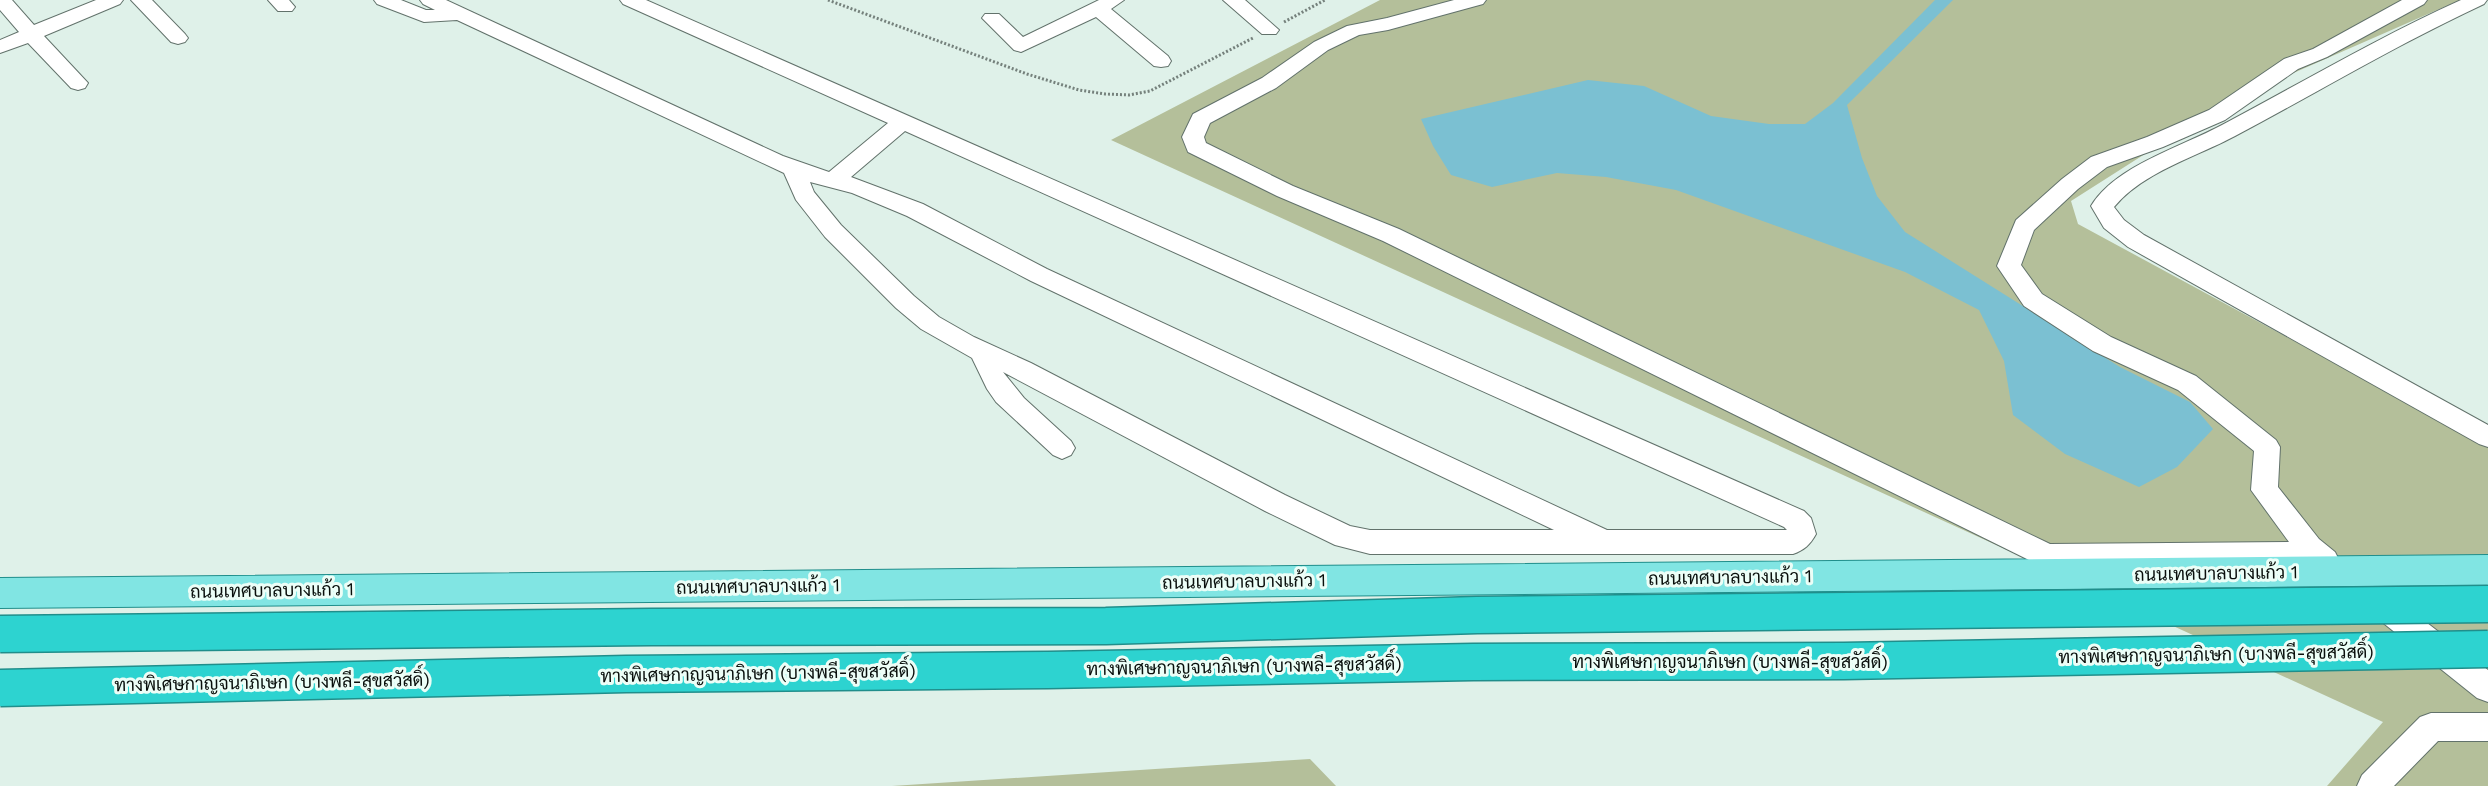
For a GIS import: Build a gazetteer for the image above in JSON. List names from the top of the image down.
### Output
{
  "streets": {
    "highway": ["ทางพิเศษกาญจนาภิเษก (บางพลี-สุขสวัสดิ์)"],
    "main road": ["ถนนเทศบาลบางแก้ว 1"]
  }
}
